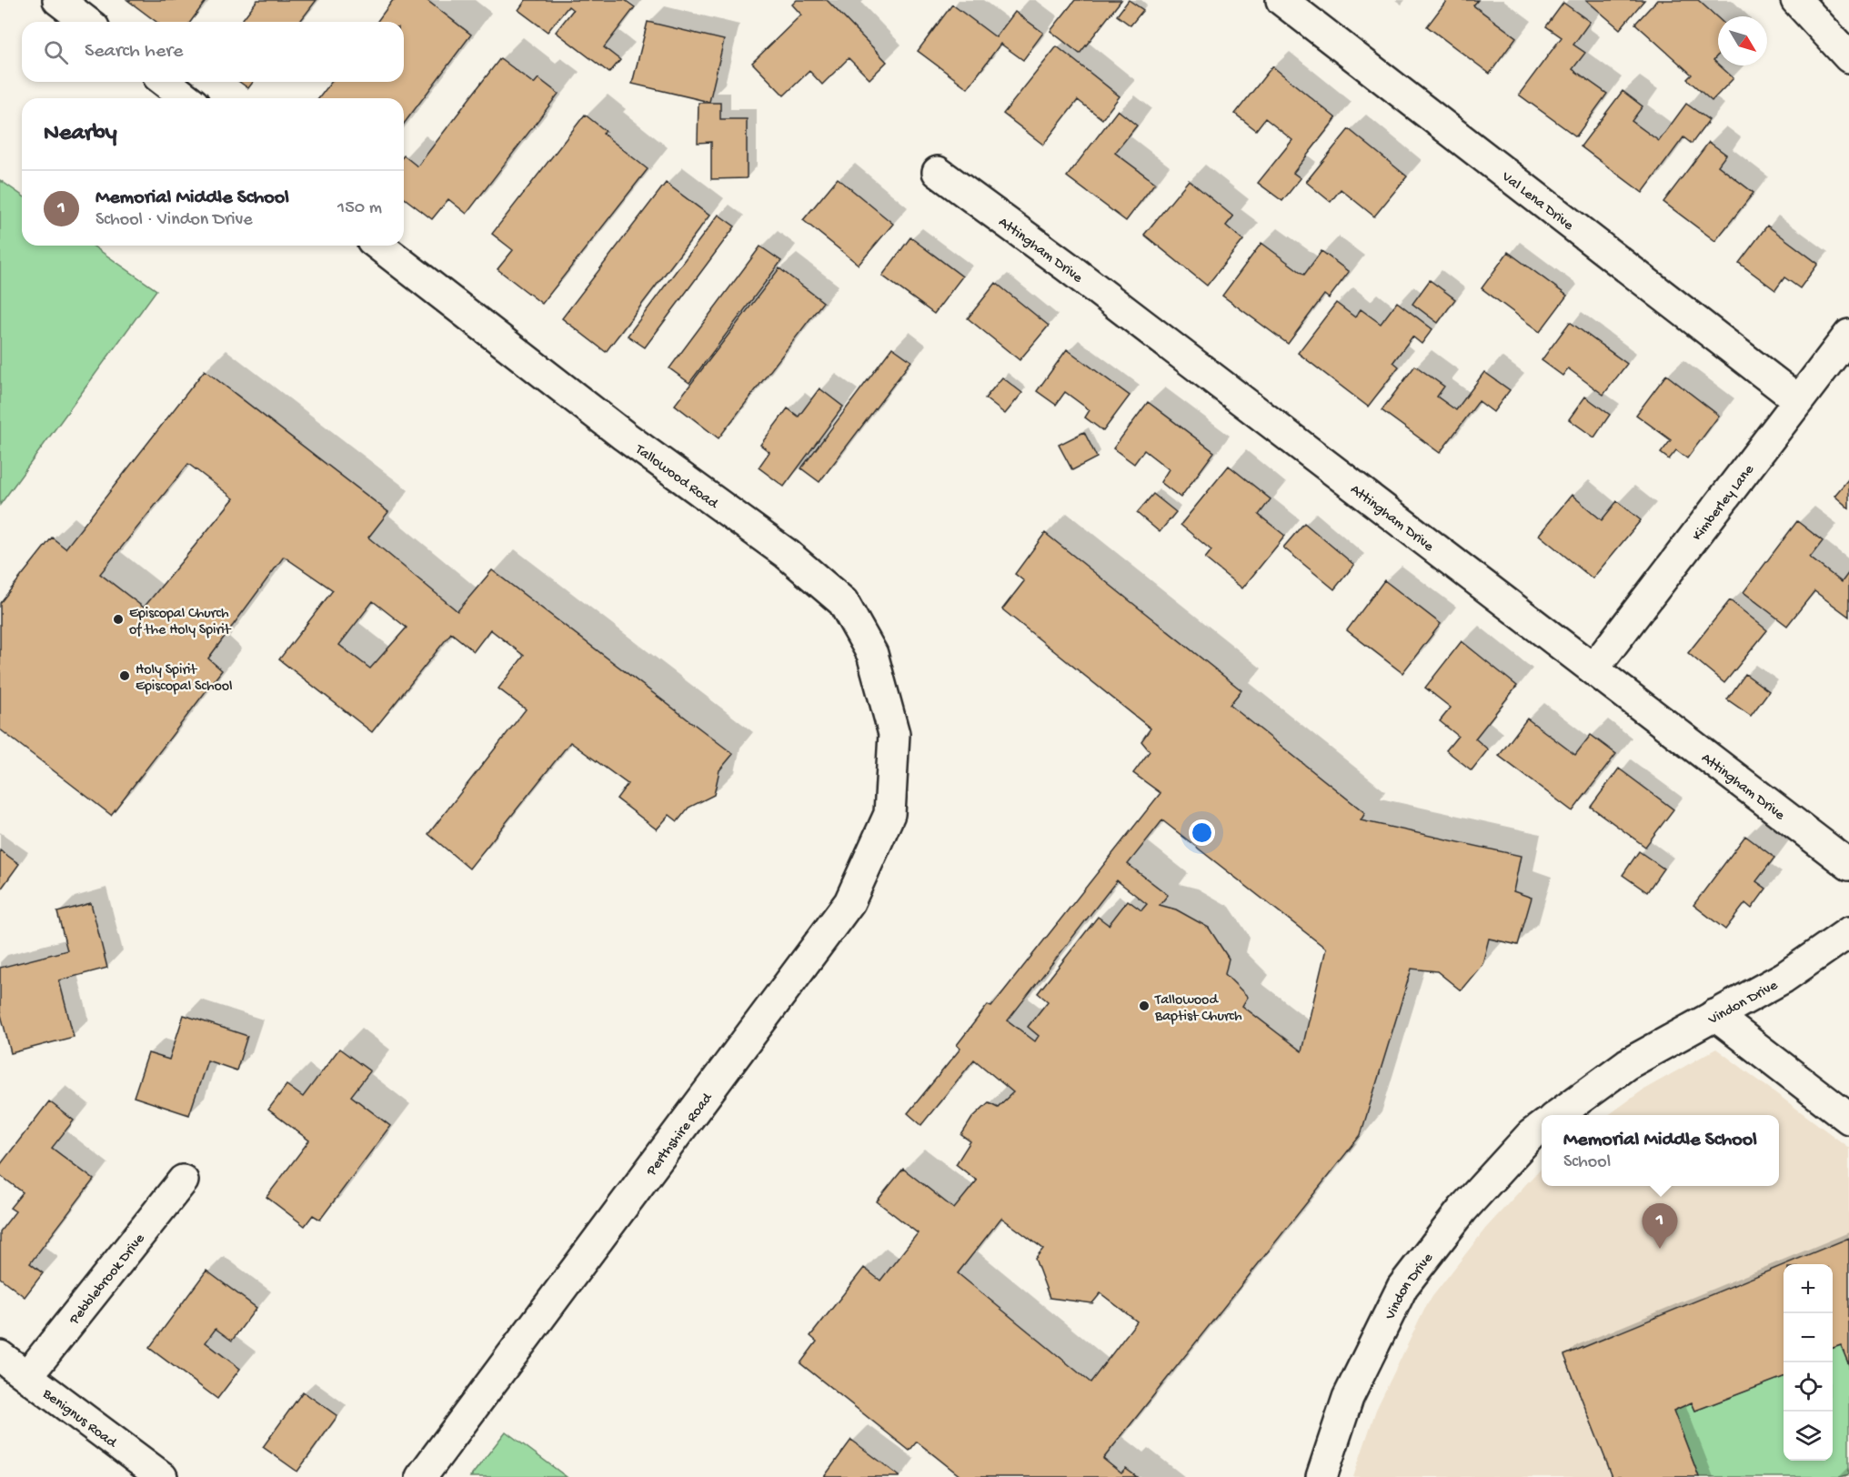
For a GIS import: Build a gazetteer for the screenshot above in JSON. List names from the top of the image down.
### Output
{
  "streets": {
    "street": [
      "Val Lena Drive",
      "Attingham Drive",
      "Tallowood Road",
      "Kimberley Lane",
      "Vindon Drive",
      "Perthshire Road",
      "Pebblebrook Drive",
      "Benignus Road"
    ]
  },
  "crossings": [
    ["Val Lena Drive", "Kimberley Lane"],
    ["Attingham Drive", "Kimberley Lane"],
    ["Tallowood Road", "Perthshire Road"],
    ["Pebblebrook Drive", "Benignus Road"]
  ],
  "places": ["Episcopal Church of the Holy Spirit", "Holy Spirit Episcopal School", "Tallowood Baptist Church"],
  "north": "bottom right",
  "page": {
    "search": "Search here",
    "heading": "Nearby",
    "list": [
      {
        "mark": "1",
        "name": "Memorial Middle School",
        "note": "School · Vindon Drive",
        "value": "150 m"
      }
    ],
    "popup": ["Memorial Middle School", "School"],
    "pins": "1",
    "map_buttons": ["+", "−"]
  }
}
